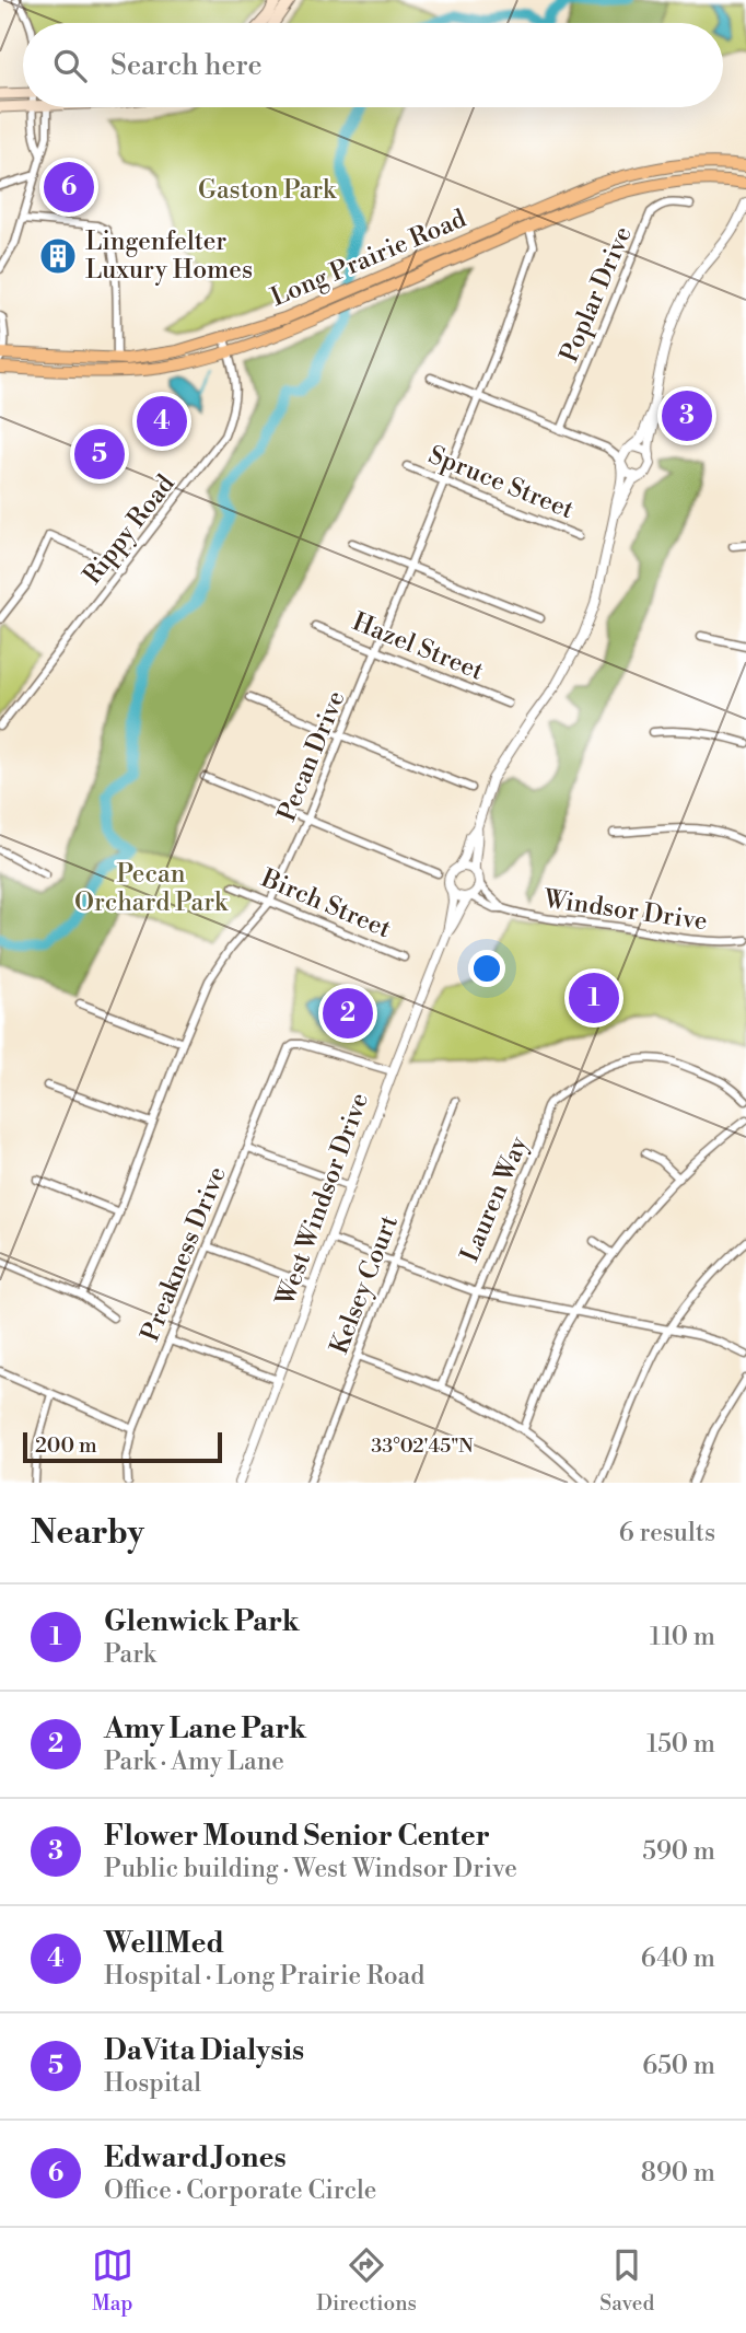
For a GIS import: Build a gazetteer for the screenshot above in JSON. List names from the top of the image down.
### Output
{
  "streets": {
    "main road": ["Long Prairie Road"],
    "street": [
      "Poplar Drive",
      "Spruce Street",
      "Rippy Road",
      "Hazel Street",
      "Pecan Drive",
      "Birch Street",
      "Windsor Drive",
      "West Windsor Drive",
      "Lauren Way",
      "Preakness Drive",
      "Kelsey Court"
    ]
  },
  "crossings": [
    ["Long Prairie Road", "Rippy Road"],
    ["Long Prairie Road", "Pecan Drive"],
    ["Spruce Street", "Pecan Drive"],
    ["Hazel Street", "Pecan Drive"],
    ["Pecan Drive", "Birch Street"],
    ["Windsor Drive", "West Windsor Drive"],
    ["West Windsor Drive", "Preakness Drive"]
  ],
  "parks": ["Gaston Park", "Pecan Orchard Park"],
  "places": {
    "building": ["Lingenfelter Luxury Homes"]
  },
  "scale_bar": "200 m",
  "page": {
    "search": "Search here",
    "pins": [
      "6",
      "3",
      "4",
      "5",
      "1",
      "2"
    ],
    "scale": "200 m",
    "heading": ["Nearby", "6 results"],
    "list": [
      {
        "mark": "1",
        "name": "Glenwick Park",
        "note": "Park",
        "value": "110 m"
      },
      {
        "mark": "2",
        "name": "Amy Lane Park",
        "note": "Park · Amy Lane",
        "value": "150 m"
      },
      {
        "mark": "3",
        "name": "Flower Mound Senior Center",
        "note": "Public building · West Windsor Drive",
        "value": "590 m"
      },
      {
        "mark": "4",
        "name": "WellMed",
        "note": "Hospital · Long Prairie Road",
        "value": "640 m"
      },
      {
        "mark": "5",
        "name": "DaVita Dialysis",
        "note": "Hospital",
        "value": "650 m"
      },
      {
        "mark": "6",
        "name": "Edward Jones",
        "note": "Office · Corporate Circle",
        "value": "890 m"
      }
    ],
    "nav": ["Map", "Directions", "Saved"]
  },
  "coordinates": ["33°02'45\"N"]
}
